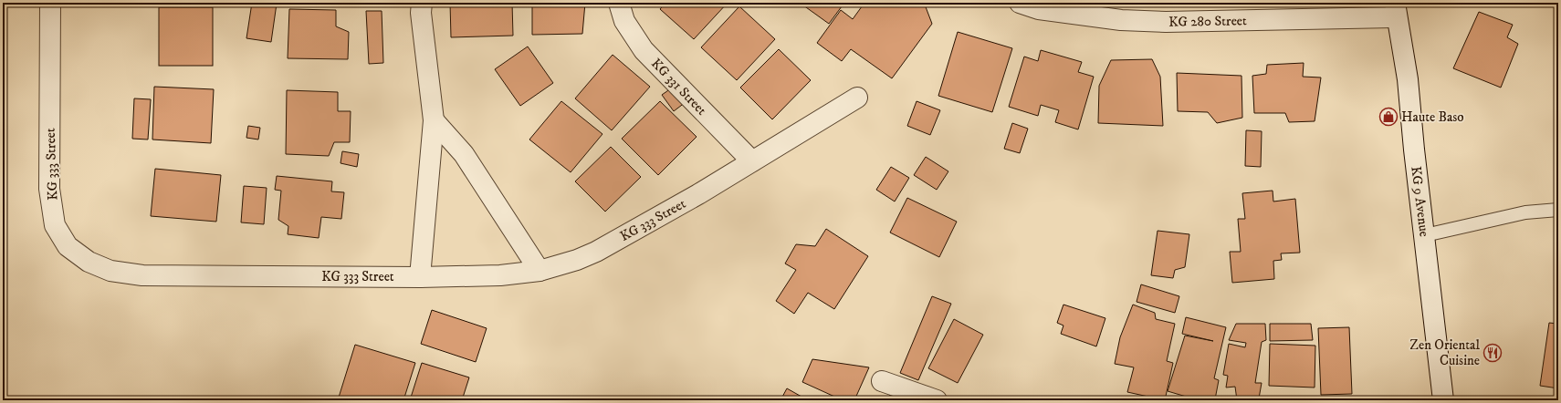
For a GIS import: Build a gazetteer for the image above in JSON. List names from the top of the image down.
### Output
{
  "streets": {
    "street": [
      "KG 280 Street",
      "KG 331 Street",
      "KG 333 Street",
      "KG 9 Avenue"
    ]
  },
  "crossings": [
    ["KG 280 Street", "KG 9 Avenue"],
    ["KG 331 Street", "KG 333 Street"]
  ],
  "places": {
    "shop": ["Haute Baso"],
    "restaurant": ["Zen Oriental Cuisine"]
  }
}
